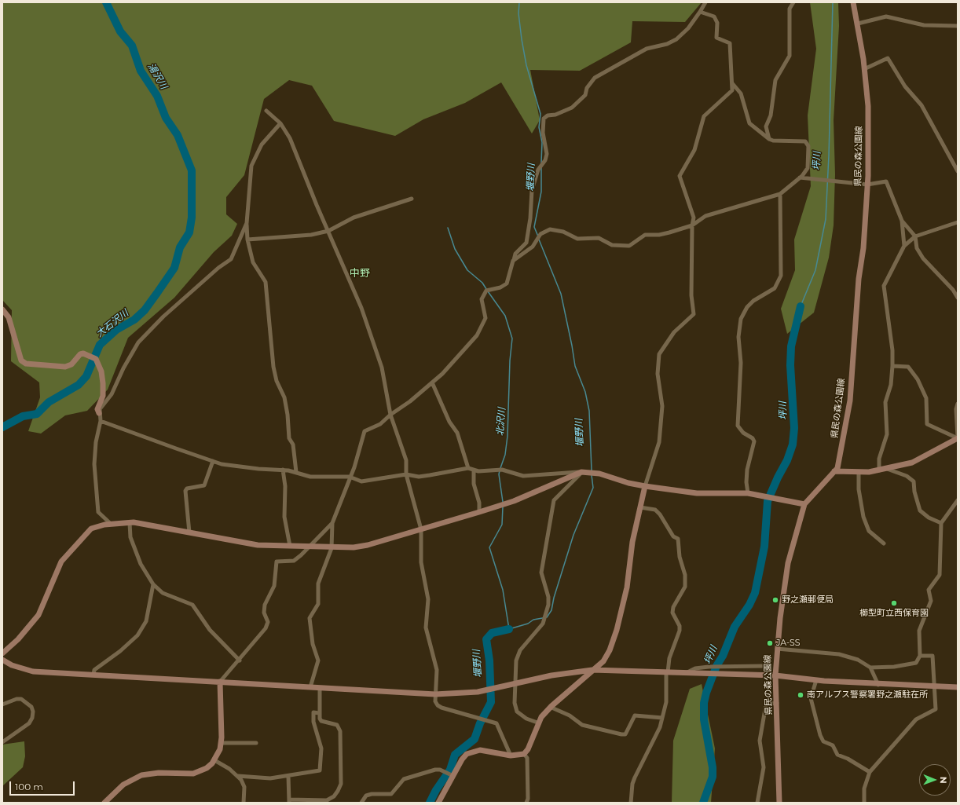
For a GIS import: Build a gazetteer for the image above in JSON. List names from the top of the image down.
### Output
{
  "streets": {
    "street": ["県民の森公園線"]
  },
  "districts": ["中野"],
  "water": [
    "湯沢川",
    "坪川",
    "堰野川",
    "大石沢川",
    "北沢川"
  ],
  "places": [
    "野之瀬郵便局",
    "櫛型町立西保育園",
    "JA-SS",
    "南アルプス警察署野之瀬駐在所"
  ],
  "scale_bar": "100 m",
  "north": "right"
}
